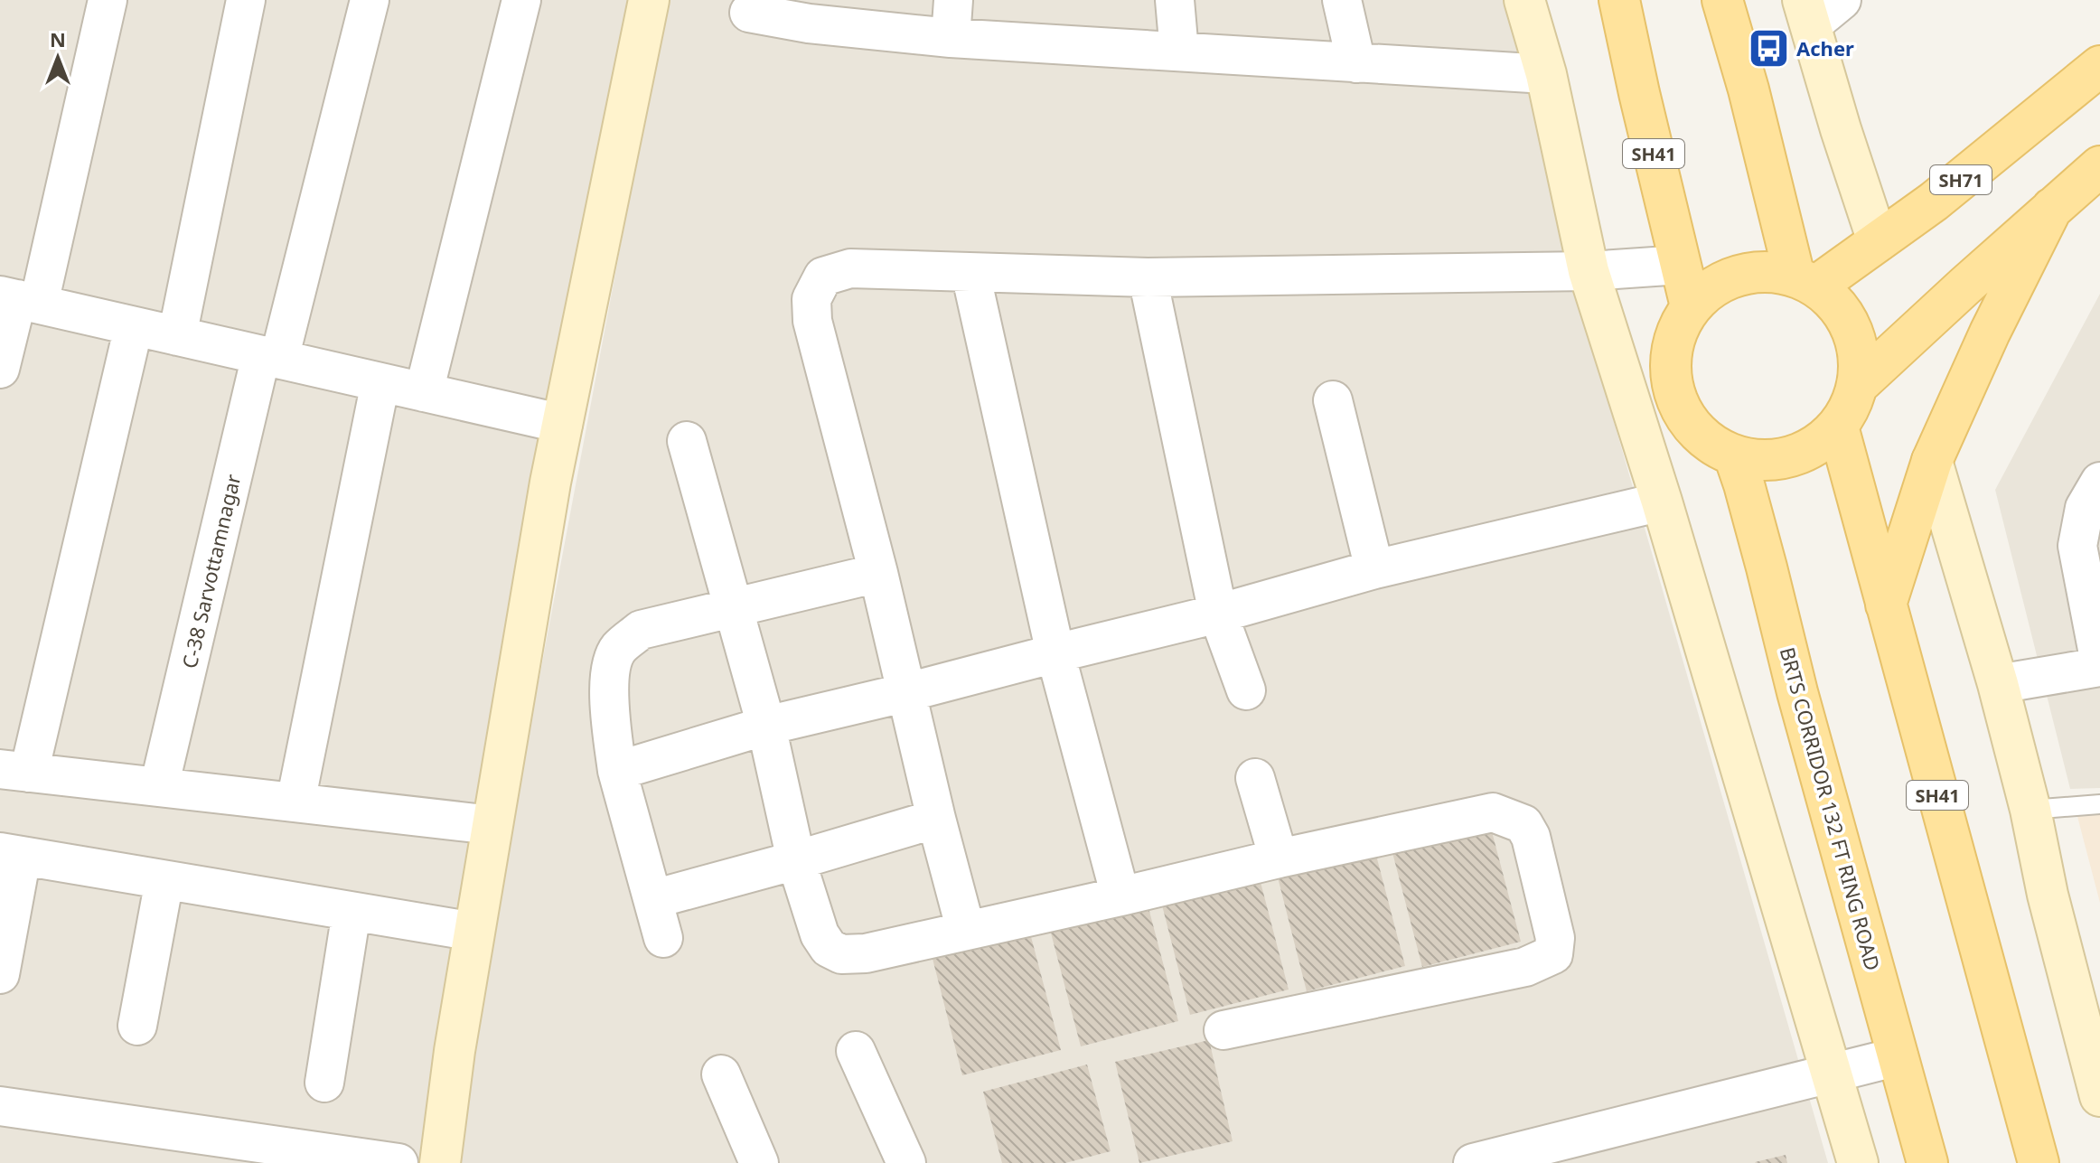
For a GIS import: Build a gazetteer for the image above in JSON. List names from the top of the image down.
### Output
{
  "streets": {
    "main road": ["SH41", "SH71", "BRTS CORRIDOR 132 FT RING ROAD"],
    "street": ["C-38 Sarvottamnagar"]
  },
  "crossings": [
    ["SH41", "SH71"],
    ["SH41", "BRTS CORRIDOR 132 FT RING ROAD"],
    ["SH71", "BRTS CORRIDOR 132 FT RING ROAD"]
  ],
  "places": {
    "bus stop": ["Acher"]
  },
  "north": "top"
}
